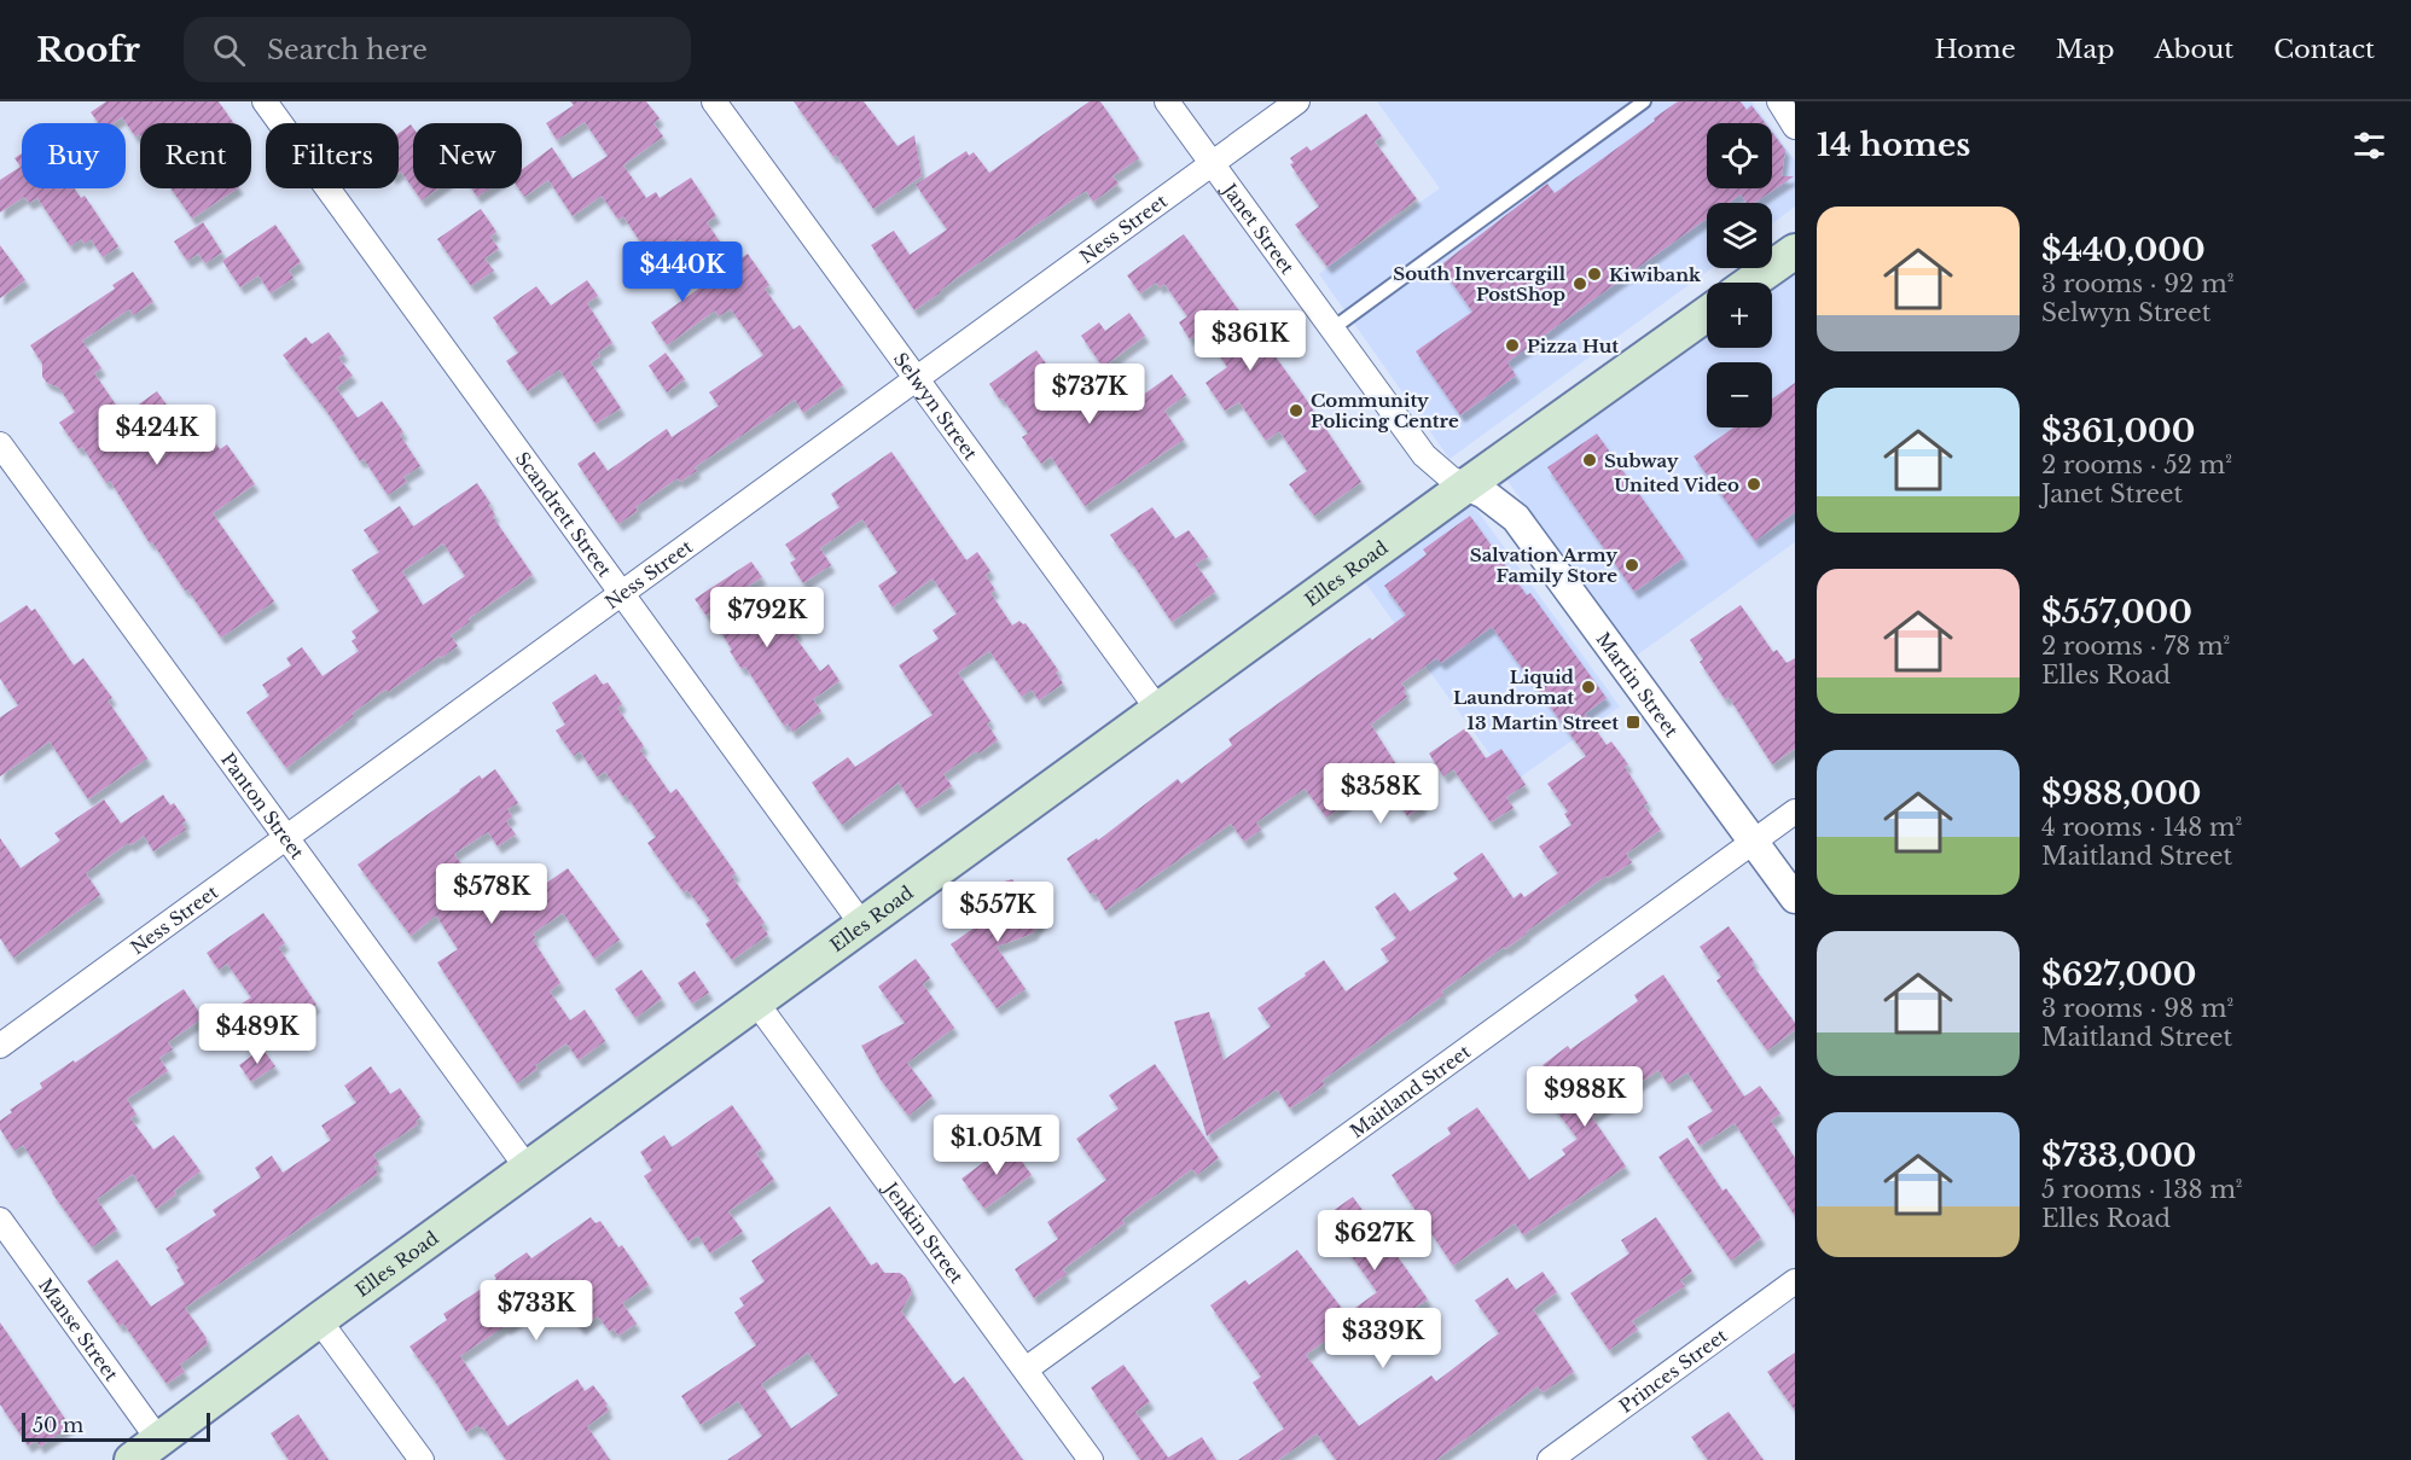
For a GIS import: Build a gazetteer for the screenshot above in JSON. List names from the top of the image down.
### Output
{
  "streets": {
    "main road": ["Elles Road"],
    "street": [
      "Ness Street",
      "Janet Street",
      "Selwyn Street",
      "Scandrett Street",
      "Martin Street",
      "Panton Street",
      "Maitland Street",
      "Jenkin Street",
      "Manse Street",
      "Princes Street"
    ]
  },
  "crossings": [
    ["Ness Street", "Janet Street"],
    ["Ness Street", "Selwyn Street"],
    ["Ness Street", "Scandrett Street"],
    ["Ness Street", "Panton Street"],
    ["Janet Street", "Elles Road"],
    ["Janet Street", "Martin Street"],
    ["Selwyn Street", "Elles Road"],
    ["Scandrett Street", "Elles Road"],
    ["Elles Road", "Martin Street"],
    ["Elles Road", "Panton Street"],
    ["Elles Road", "Jenkin Street"],
    ["Elles Road", "Manse Street"],
    ["Martin Street", "Maitland Street"],
    ["Maitland Street", "Jenkin Street"]
  ],
  "places": {
    "other": [
      "Kiwibank",
      "South Invercargill PostShop",
      "Pizza Hut",
      "Community Policing Centre",
      "Subway",
      "United Video",
      "Salvation Army Family Store",
      "Liquid Laundromat"
    ],
    "transit": ["13 Martin Street"]
  },
  "scale_bar": "50 m",
  "page": {
    "header": "Roofr",
    "search": "Search here",
    "nav": [
      "Home",
      "Map",
      "About",
      "Contact"
    ],
    "heading": "14 homes",
    "map_buttons": ["+", "−"],
    "chip": [
      "Buy",
      "Rent",
      "Filters",
      "New"
    ],
    "list": [
      {
        "name": "$440,000",
        "note": "3 rooms · 92 m² · Selwyn Street"
      },
      {
        "name": "$361,000",
        "note": "2 rooms · 52 m² · Janet Street"
      },
      {
        "name": "$557,000",
        "note": "2 rooms · 78 m² · Elles Road"
      },
      {
        "name": "$988,000",
        "note": "4 rooms · 148 m² · Maitland Street"
      },
      {
        "name": "$627,000",
        "note": "3 rooms · 98 m² · Maitland Street"
      },
      {
        "name": "$733,000",
        "note": "5 rooms · 138 m² · Elles Road"
      }
    ],
    "price": [
      "$440K",
      "$361K",
      "$737K",
      "$424K",
      "$792K",
      "$358K",
      "$578K",
      "$557K",
      "$489K",
      "$988K",
      "$1.05M",
      "$627K",
      "$733K",
      "$339K"
    ],
    "scale": "50 m"
  }
}
